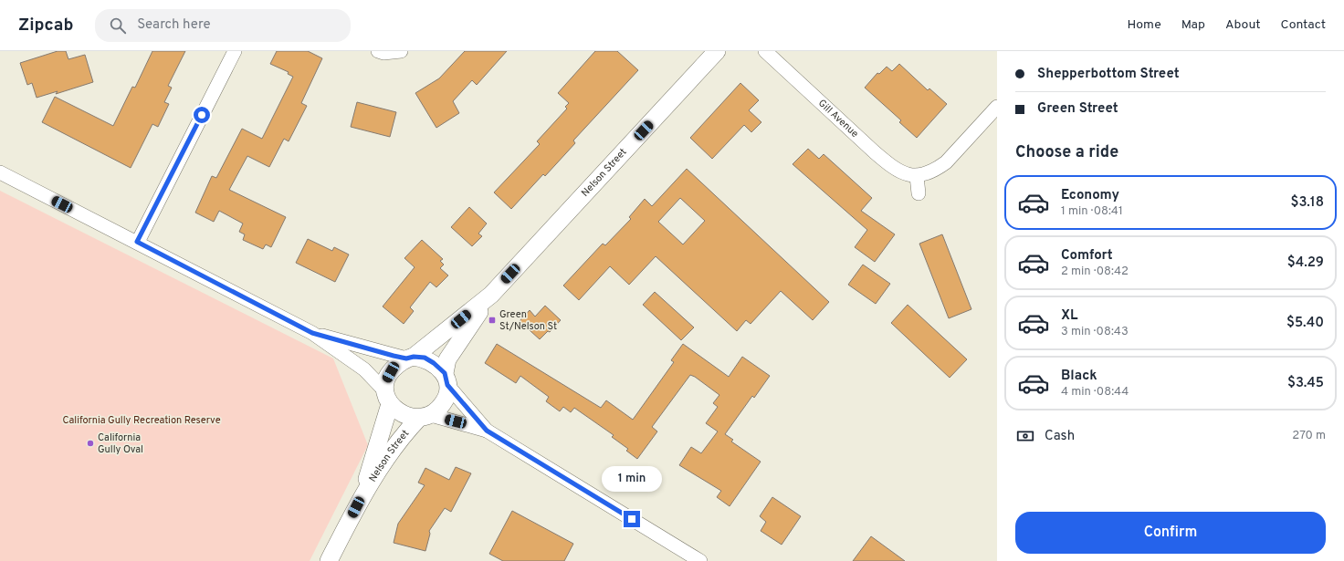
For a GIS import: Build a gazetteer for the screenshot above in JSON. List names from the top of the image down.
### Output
{
  "streets": {
    "street": ["Gill Avenue", "Nelson Street"]
  },
  "parks": ["California Gully Recreation Reserve"],
  "places": {
    "transit": ["Green St/Nelson St"],
    "other": ["California Gully Oval"]
  },
  "page": {
    "header": "Zipcab",
    "search": "Search here",
    "nav": [
      "Home",
      "Map",
      "About",
      "Contact"
    ],
    "banner": ["Shepperbottom Street", "Green Street"],
    "heading": "Choose a ride",
    "list": [
      {
        "name": "Economy",
        "note": "1 min · 08:41",
        "value": "$3.18"
      },
      {
        "name": "Comfort",
        "note": "2 min · 08:42",
        "value": "$4.29"
      },
      {
        "name": "XL",
        "note": "3 min · 08:43",
        "value": "$5.40"
      },
      {
        "name": "Black",
        "note": "4 min · 08:44",
        "value": "$3.45"
      }
    ],
    "pay": ["Cash", "270 m"],
    "bubble": "1 min",
    "buttons": "Confirm"
  }
}
